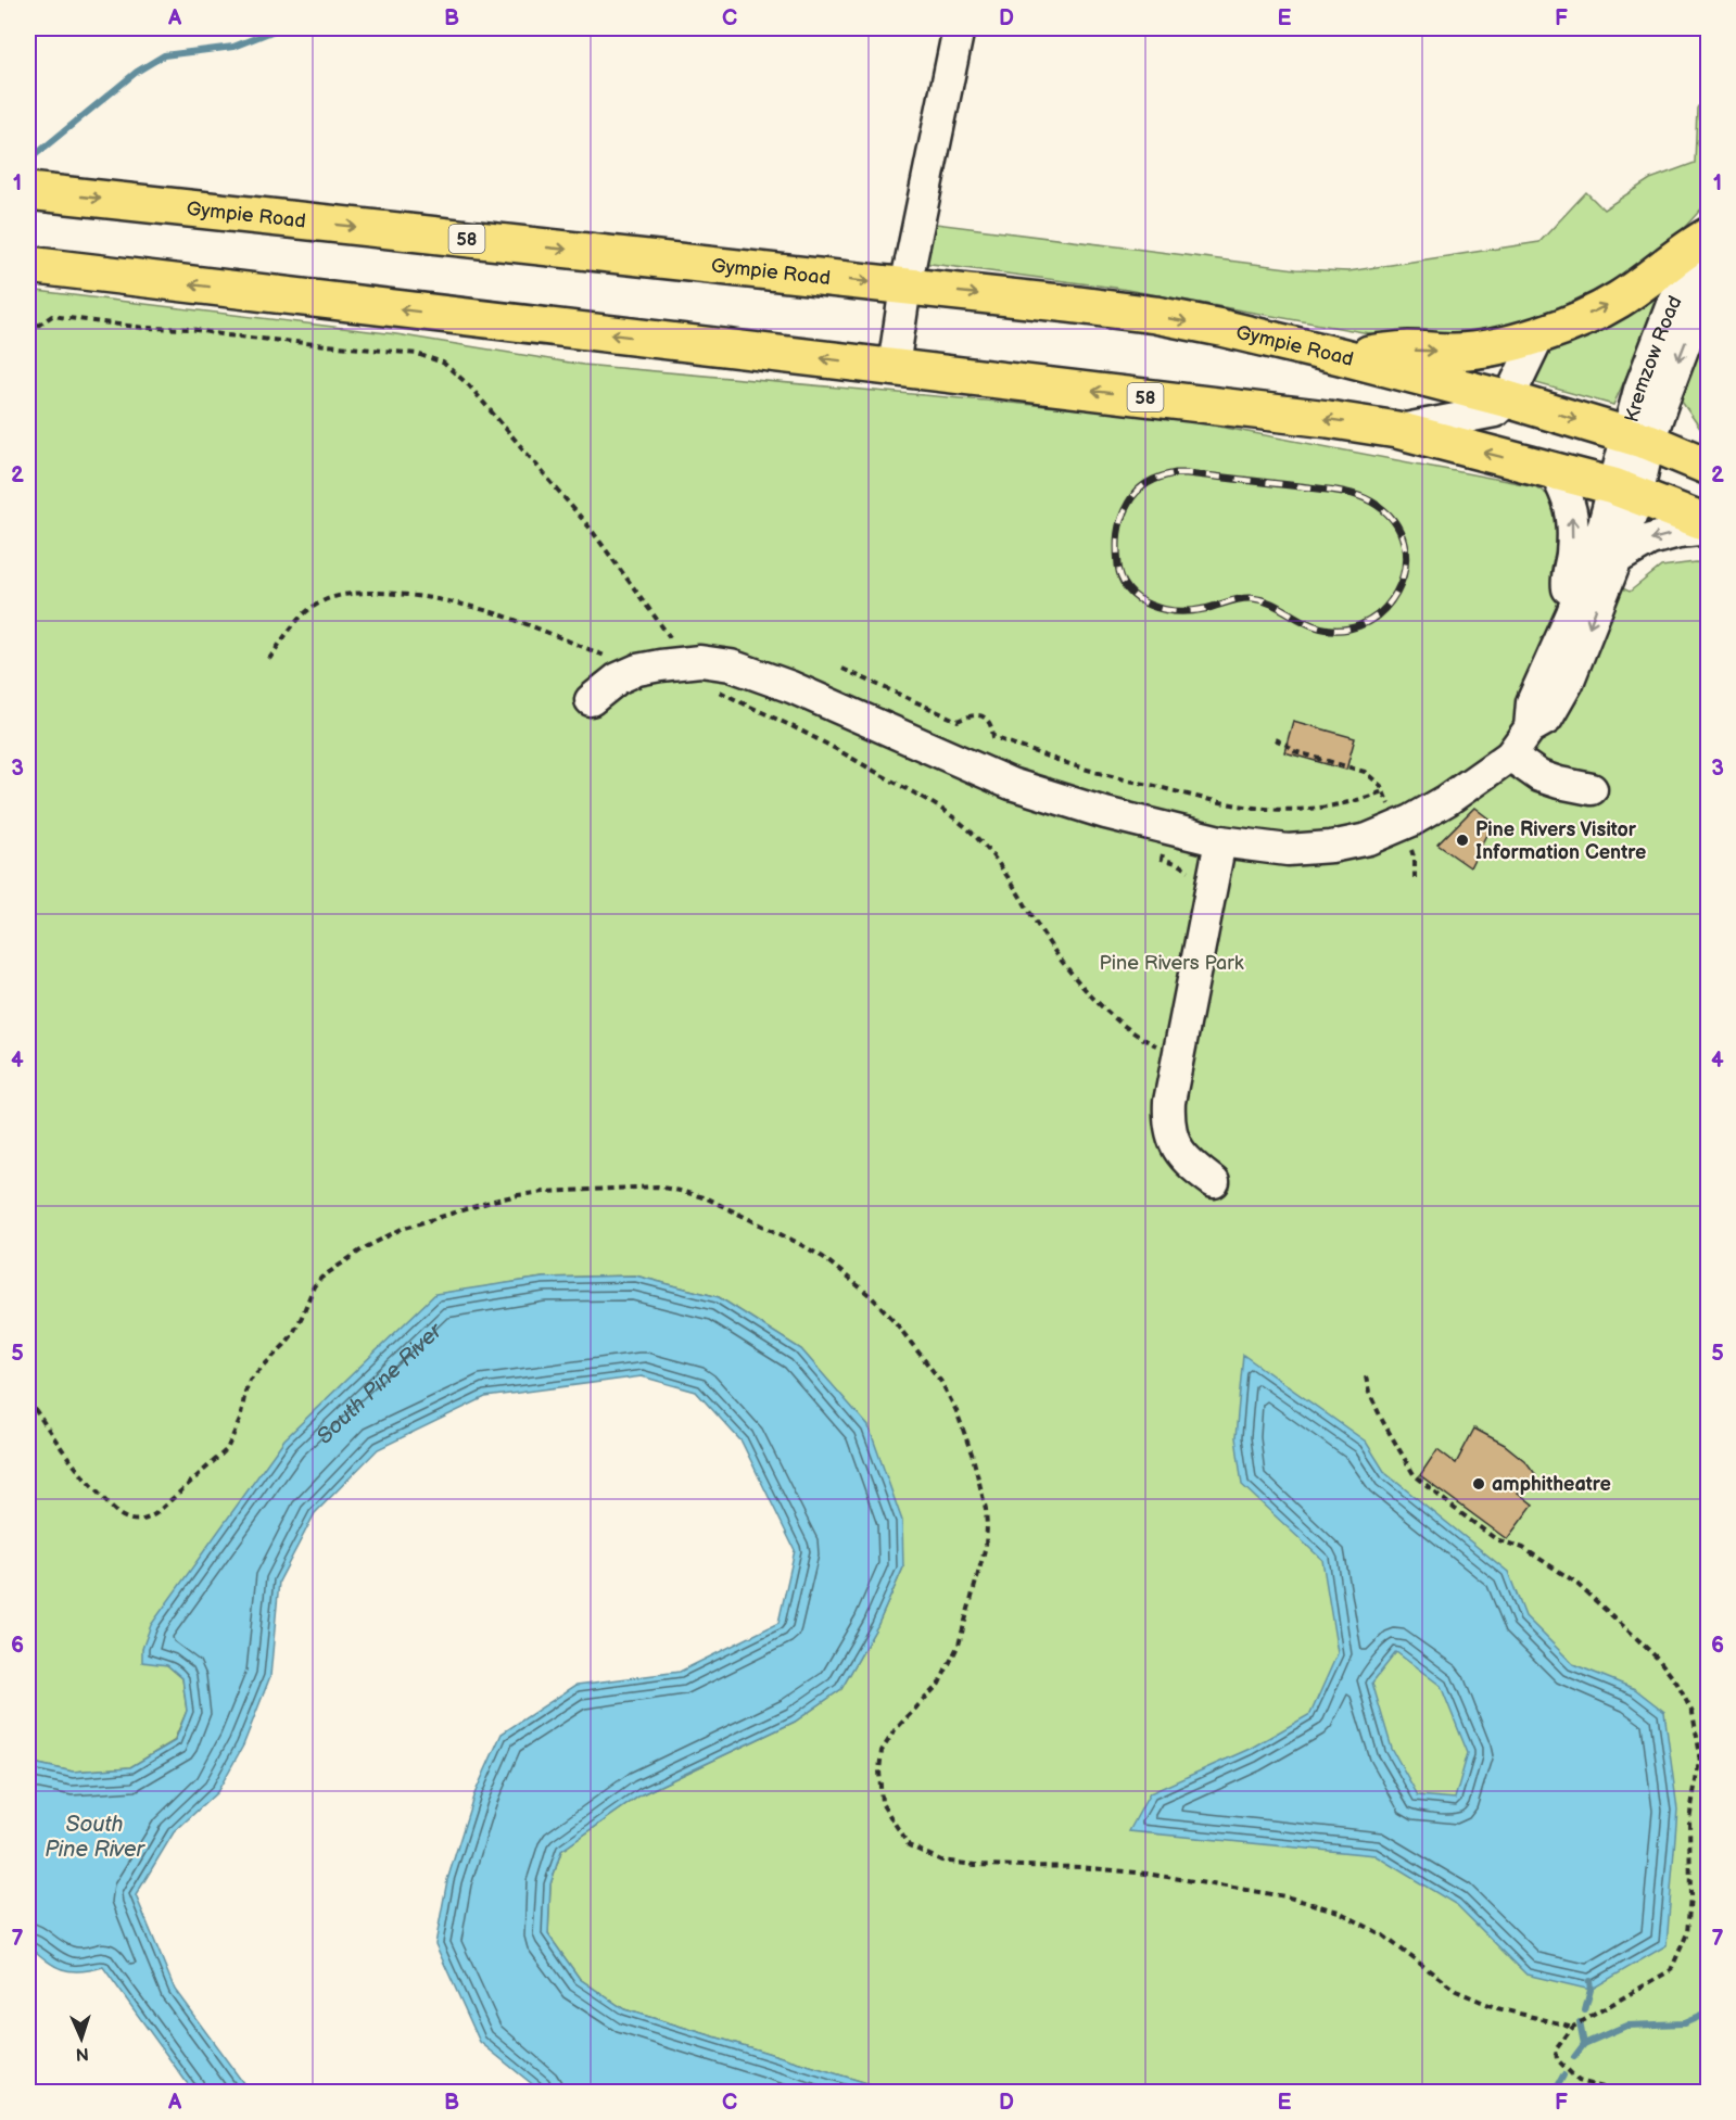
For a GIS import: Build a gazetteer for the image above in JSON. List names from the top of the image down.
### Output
{
  "streets": {
    "highway": ["Gympie Road", "58"],
    "street": ["Kremzow Road"]
  },
  "crossings": [
    ["Gympie Road", "Kremzow Road"],
    ["58", "Kremzow Road"]
  ],
  "water": ["South Pine River"],
  "parks": ["Pine Rivers Park"],
  "places": ["Pine Rivers Visitor Information Centre", "amphitheatre"],
  "north": "bottom",
  "grid": {
    "columns": [
      "A",
      "B",
      "C",
      "D",
      "E",
      "F"
    ],
    "rows": [
      "1",
      "2",
      "3",
      "4",
      "5",
      "6",
      "7"
    ]
  }
}
